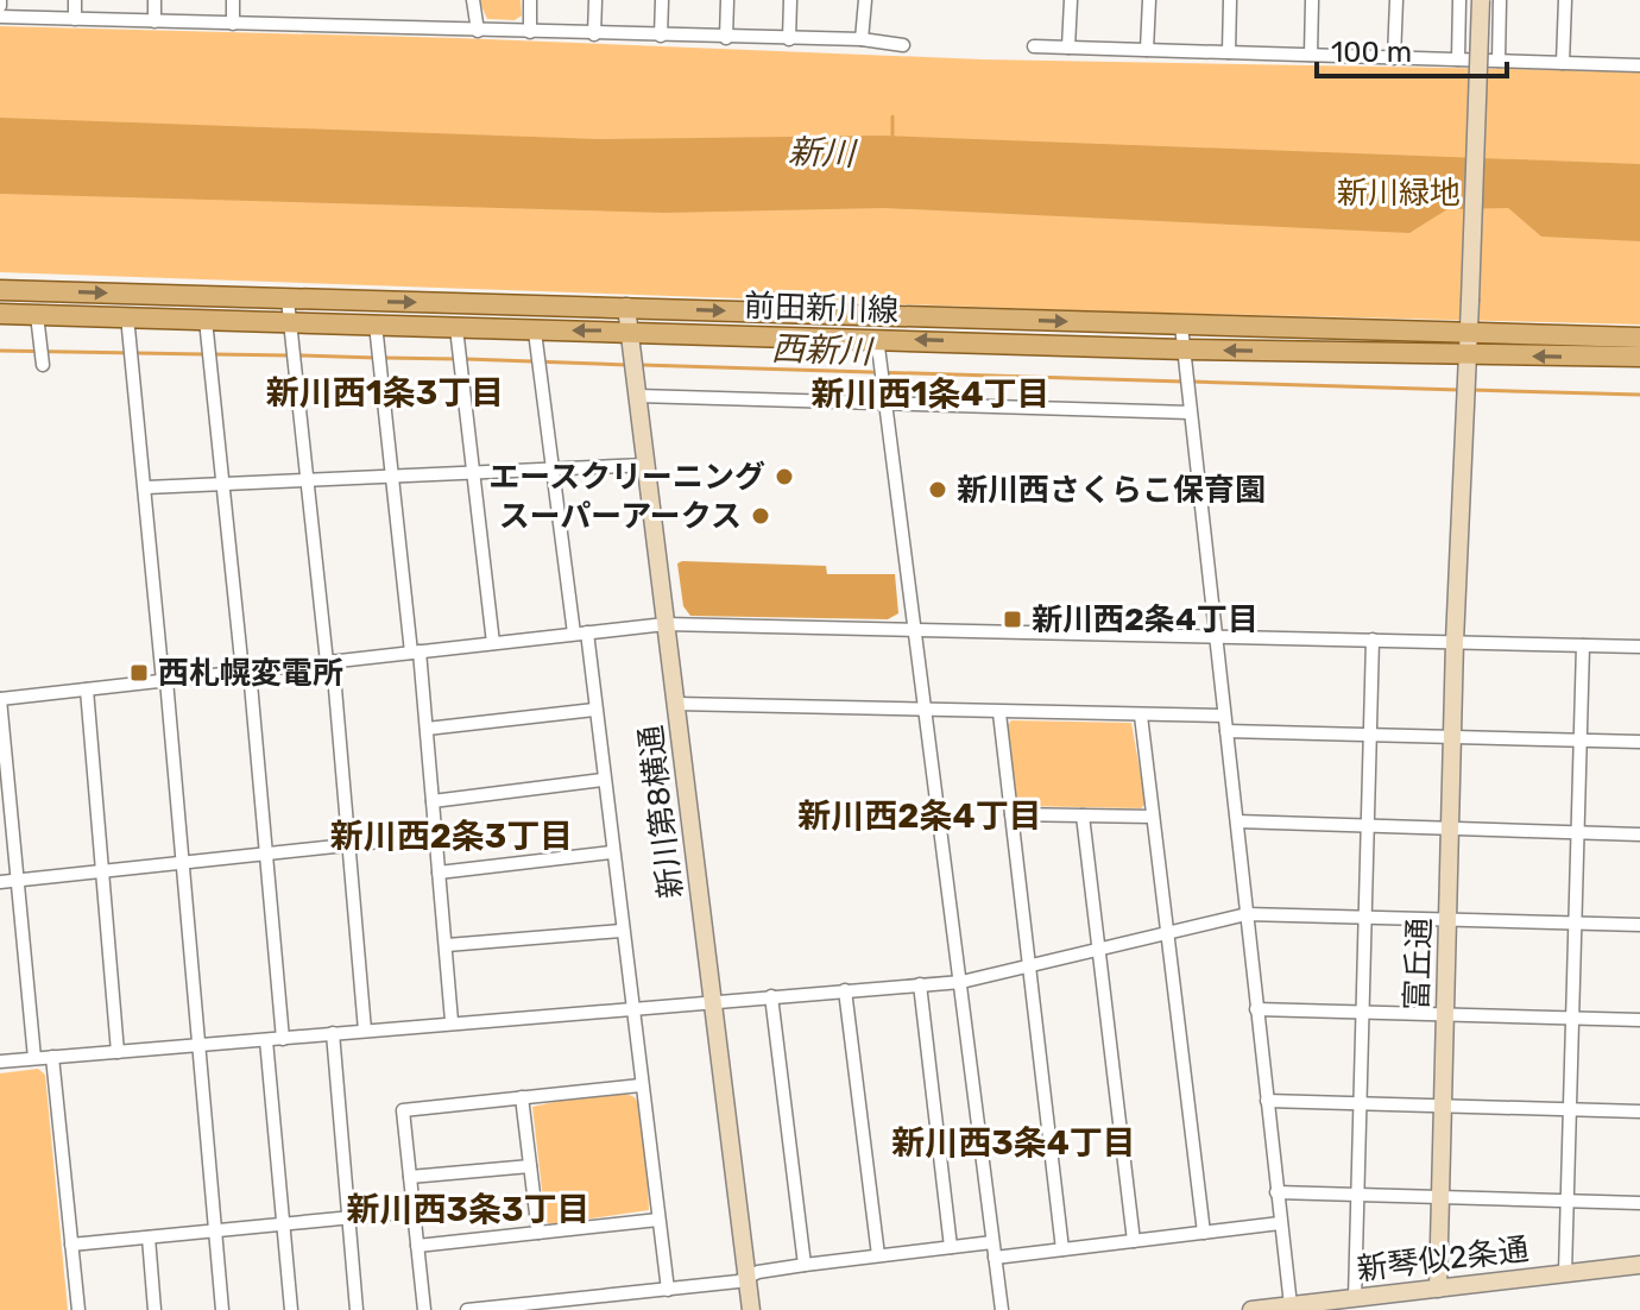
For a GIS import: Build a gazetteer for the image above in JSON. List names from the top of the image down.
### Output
{
  "streets": {
    "main road": ["前田新川線"],
    "street": ["新川第8横通", "富丘通", "新琴似2条通"]
  },
  "crossings": [
    ["前田新川線", "新川第8横通"],
    ["前田新川線", "富丘通"],
    ["富丘通", "新琴似2条通"]
  ],
  "districts": [
    "新川西1条3丁目",
    "新川西1条4丁目",
    "新川西2条4丁目",
    "新川西2条3丁目",
    "新川西3条4丁目",
    "新川西3条3丁目"
  ],
  "water": ["新川", "西新川"],
  "parks": ["新川緑地"],
  "places": {
    "other": ["エースクリーニング", "新川西さくらこ保育園", "スーパーアークス"],
    "transit": ["新川西2条4丁目", "西札幌変電所"]
  },
  "scale_bar": "100 m"
}
